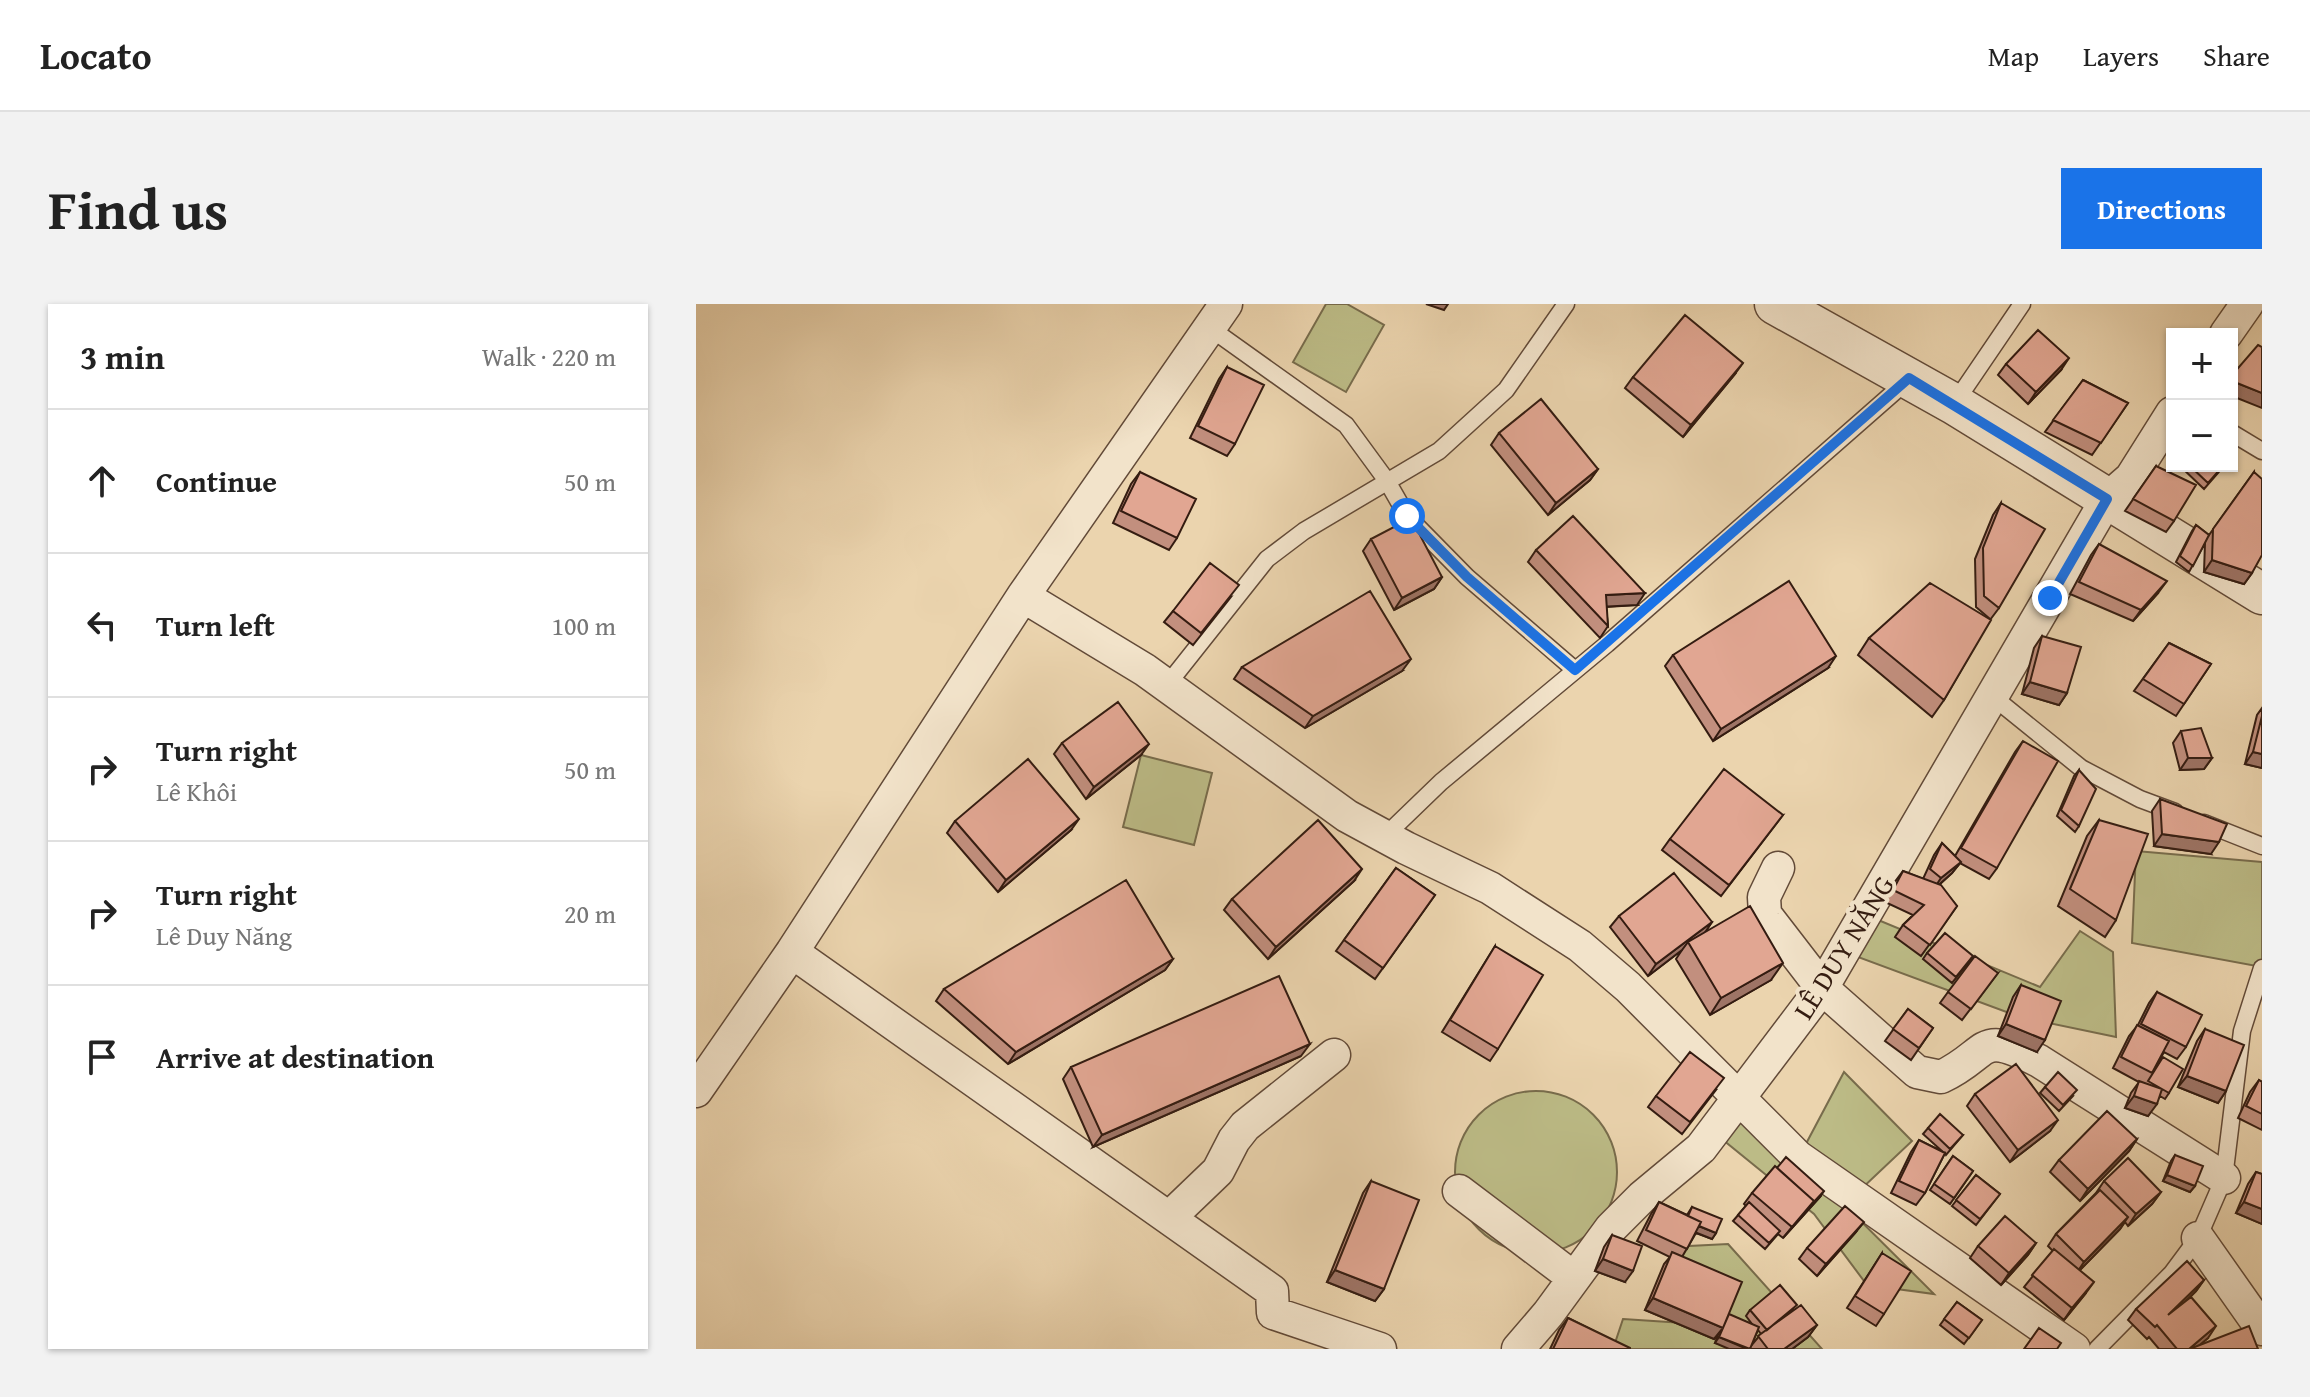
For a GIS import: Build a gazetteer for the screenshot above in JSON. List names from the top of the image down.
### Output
{
  "streets": {
    "street": ["LÊ DUY NĂNG"]
  },
  "page": {
    "header": "Locato",
    "nav": ["Map", "Layers", "Share"],
    "title": "Find us",
    "buttons": "Directions",
    "heading": ["3 min", "Walk · 220 m"],
    "map_buttons": ["+", "−"],
    "list": [
      ["Continue", "50 m"],
      ["Turn left", "100 m"],
      ["Turn right", "Lê Khôi", "50 m"],
      ["Turn right", "Lê Duy Năng", "20 m"],
      "Arrive at destination"
    ]
  }
}
